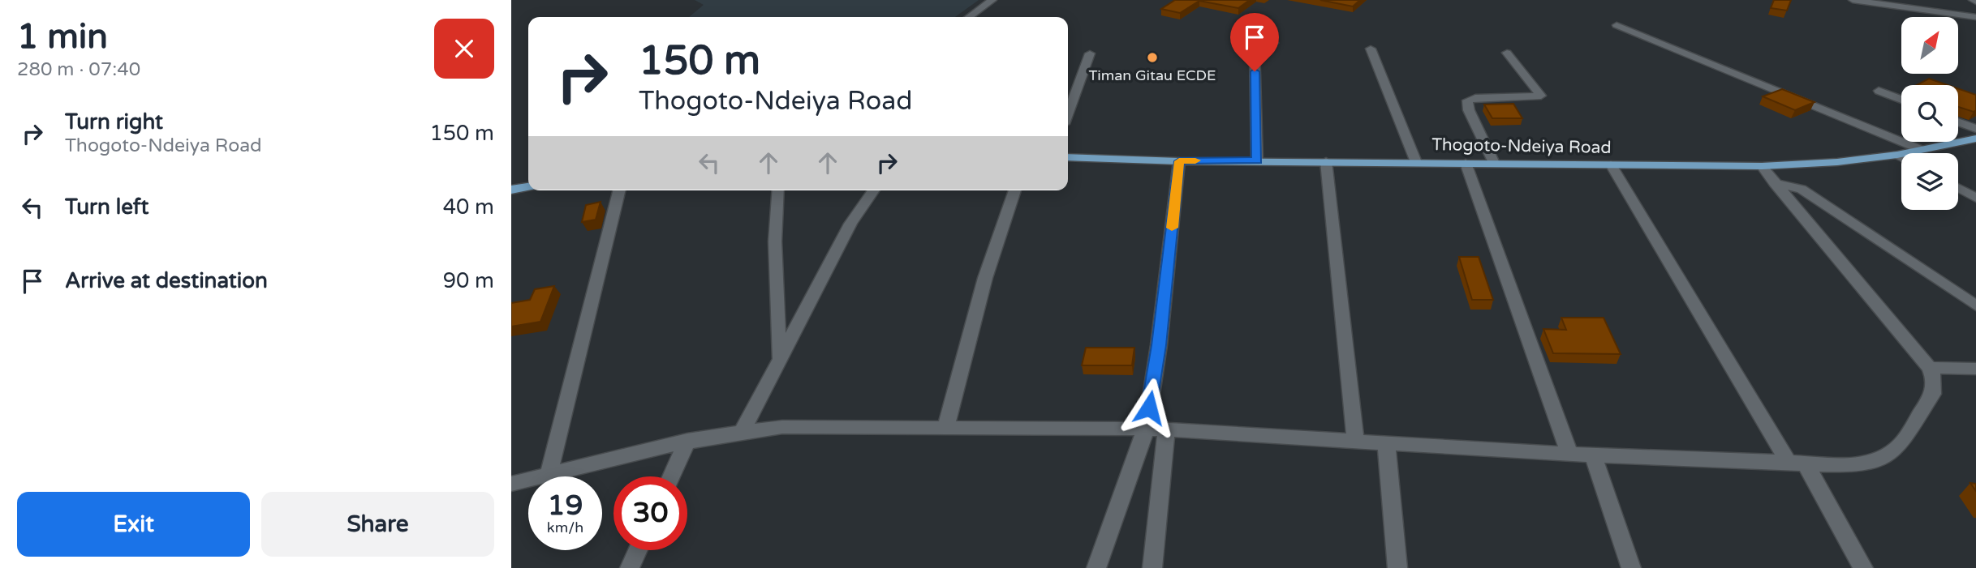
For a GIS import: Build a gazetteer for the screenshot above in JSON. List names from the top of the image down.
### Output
{
  "streets": {
    "main road": ["Thogoto-Ndeiya Road"]
  },
  "places": ["Timan Gitau ECDE"],
  "north": "top right",
  "page": {
    "heading": ["1 min", "280 m · 07:40"],
    "turn": ["150 m", "Thogoto-Ndeiya Road"],
    "list": [
      {
        "name": "Turn right",
        "note": "Thogoto-Ndeiya Road",
        "value": "150 m"
      },
      {
        "name": "Turn left",
        "value": "40 m"
      },
      {
        "name": "Arrive at destination",
        "value": "90 m"
      }
    ],
    "speed": "19 km/h",
    "limit": "30",
    "buttons": ["Exit", "Share"]
  }
}
